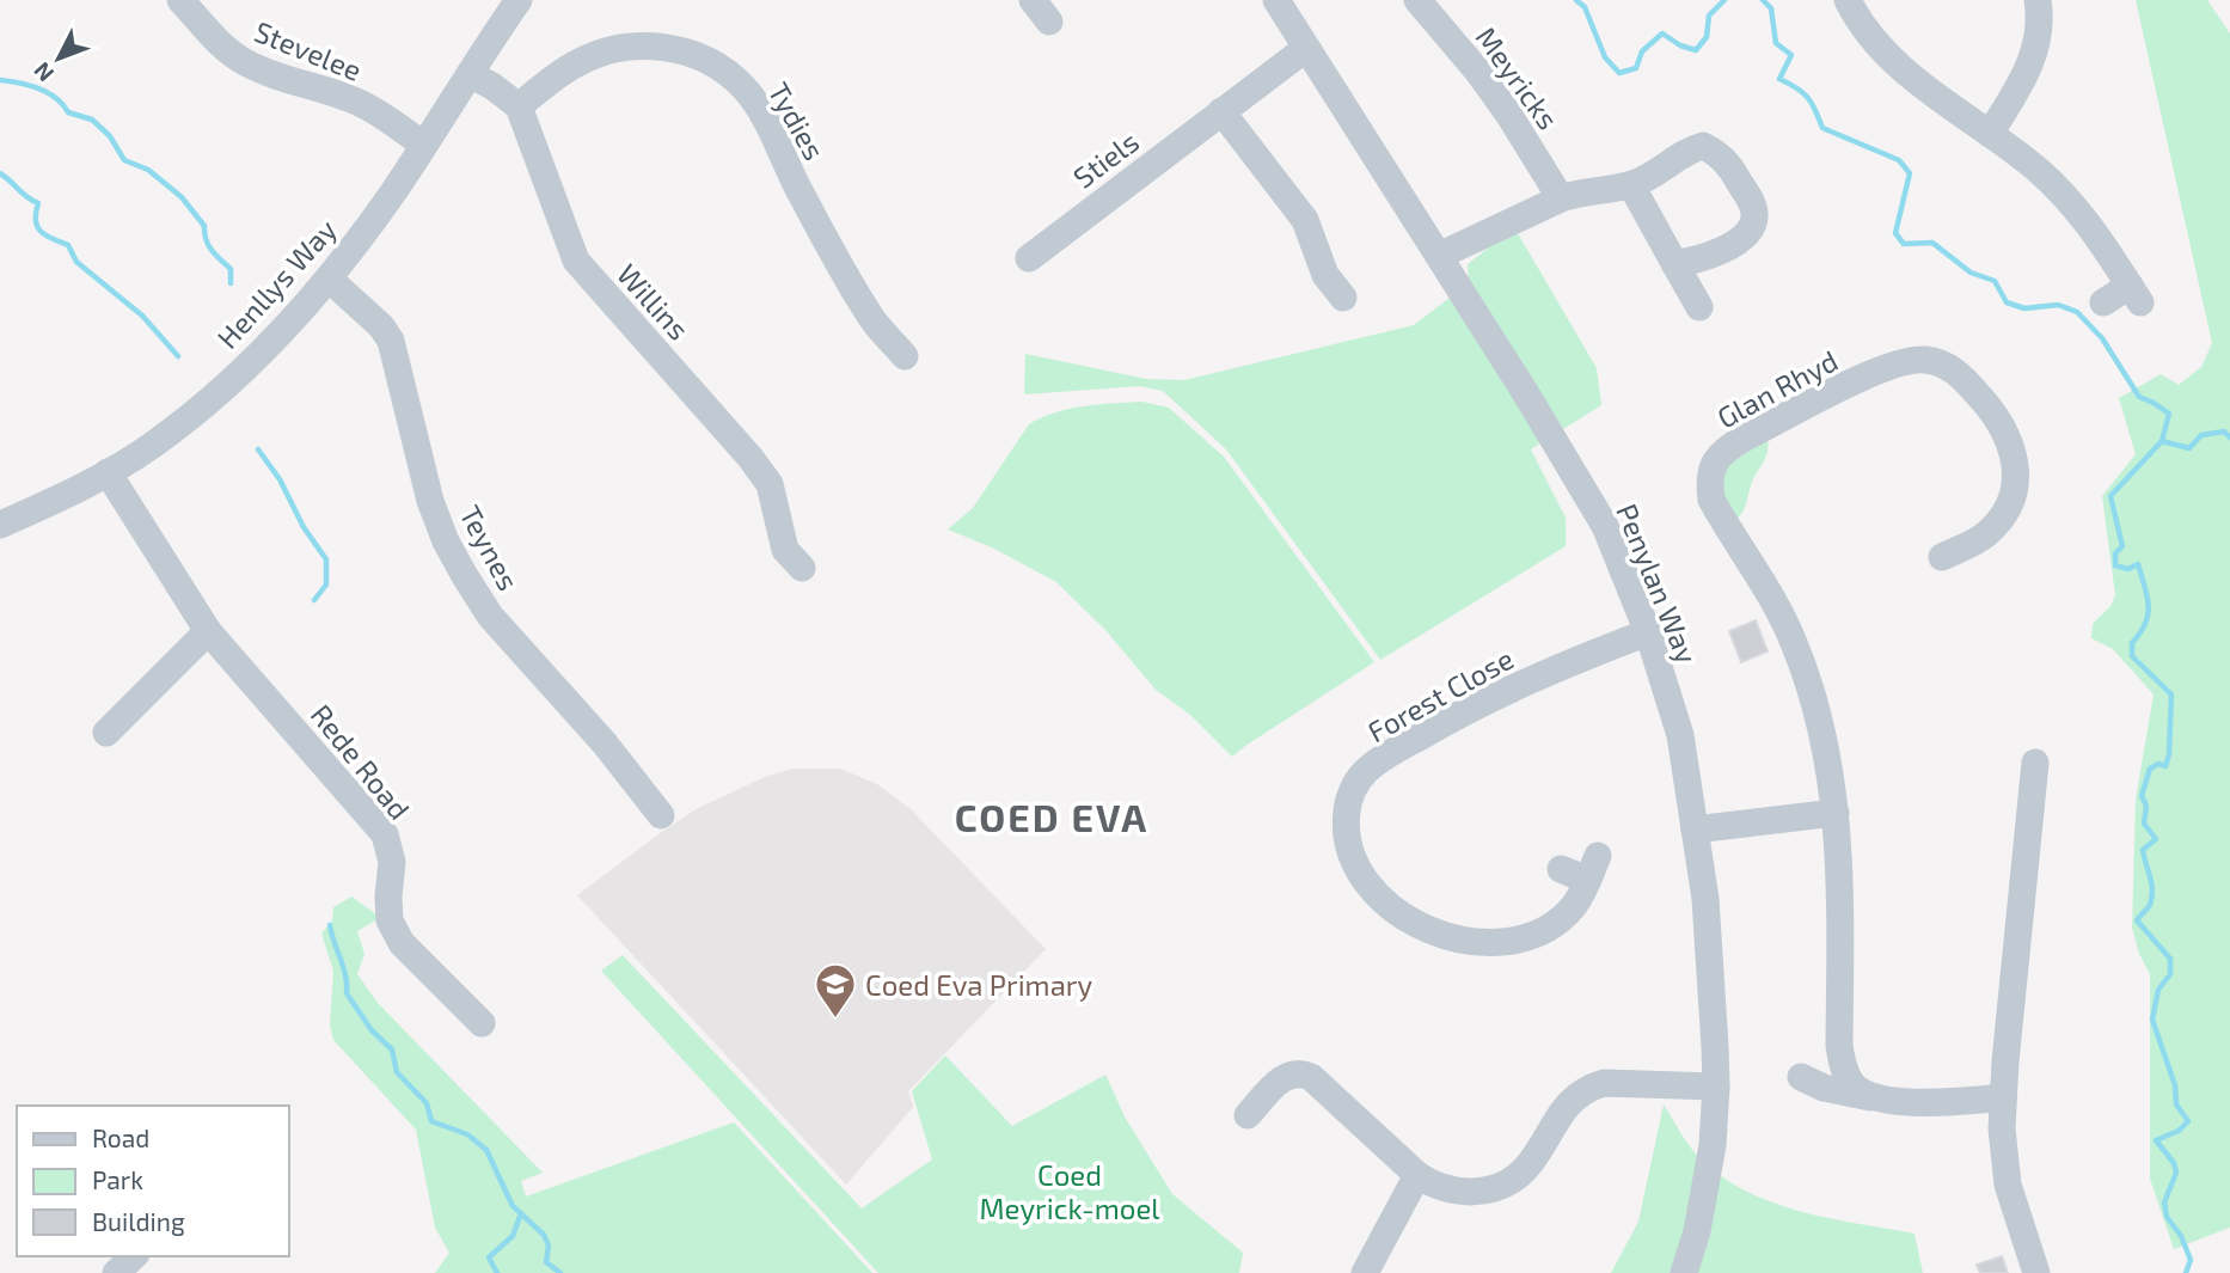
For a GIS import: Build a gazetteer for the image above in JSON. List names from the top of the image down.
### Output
{
  "streets": {
    "street": [
      "Stevelee",
      "Meyricks",
      "Tydies",
      "Stiels",
      "Henllys Way",
      "Willins",
      "Glan Rhyd",
      "Teynes",
      "Penylan Way",
      "Forest Close",
      "Rede Road"
    ]
  },
  "crossings": [
    ["Stevelee", "Henllys Way"],
    ["Tydies", "Willins"],
    ["Stiels", "Penylan Way"],
    ["Henllys Way", "Teynes"],
    ["Henllys Way", "Rede Road"],
    ["Penylan Way", "Forest Close"]
  ],
  "districts": ["COED EVA"],
  "parks": ["Coed Meyrick-moel"],
  "places": {
    "school or university": ["Coed Eva Primary"]
  },
  "legend": ["Road", "Park", "Building"],
  "north": "bottom left"
}
